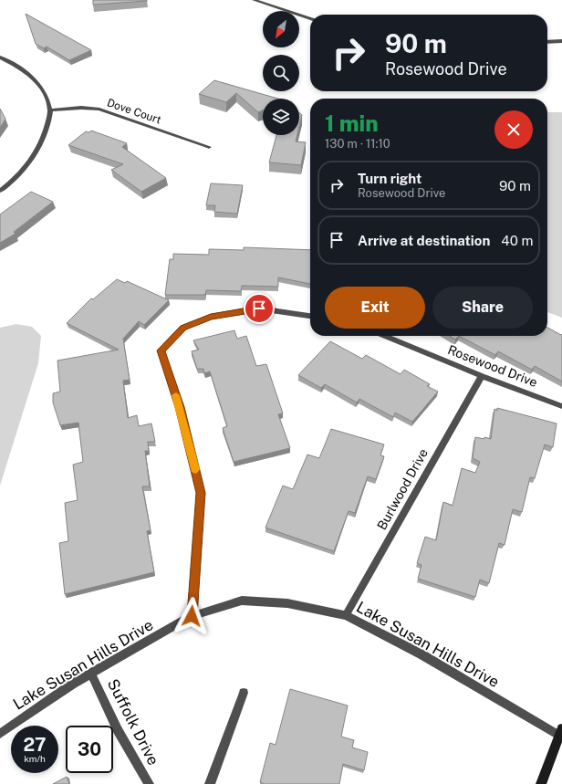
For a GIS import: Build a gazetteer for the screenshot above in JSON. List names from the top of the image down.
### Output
{
  "streets": {
    "street": [
      "Dove Court",
      "Rosewood Drive",
      "Burlwood Drive",
      "Lake Susan Hills Drive",
      "Suffolk Drive"
    ]
  },
  "crossings": [
    ["Rosewood Drive", "Burlwood Drive"],
    ["Burlwood Drive", "Lake Susan Hills Drive"],
    ["Lake Susan Hills Drive", "Suffolk Drive"]
  ],
  "north": "bottom left",
  "page": {
    "turn": ["90 m", "Rosewood Drive"],
    "heading": ["1 min", "130 m · 11:10"],
    "list": [
      {
        "name": "Turn right",
        "note": "Rosewood Drive",
        "value": "90 m"
      },
      {
        "name": "Arrive at destination",
        "value": "40 m"
      }
    ],
    "buttons": ["Exit", "Share"],
    "speed": "27 km/h",
    "limit": "30"
  }
}
